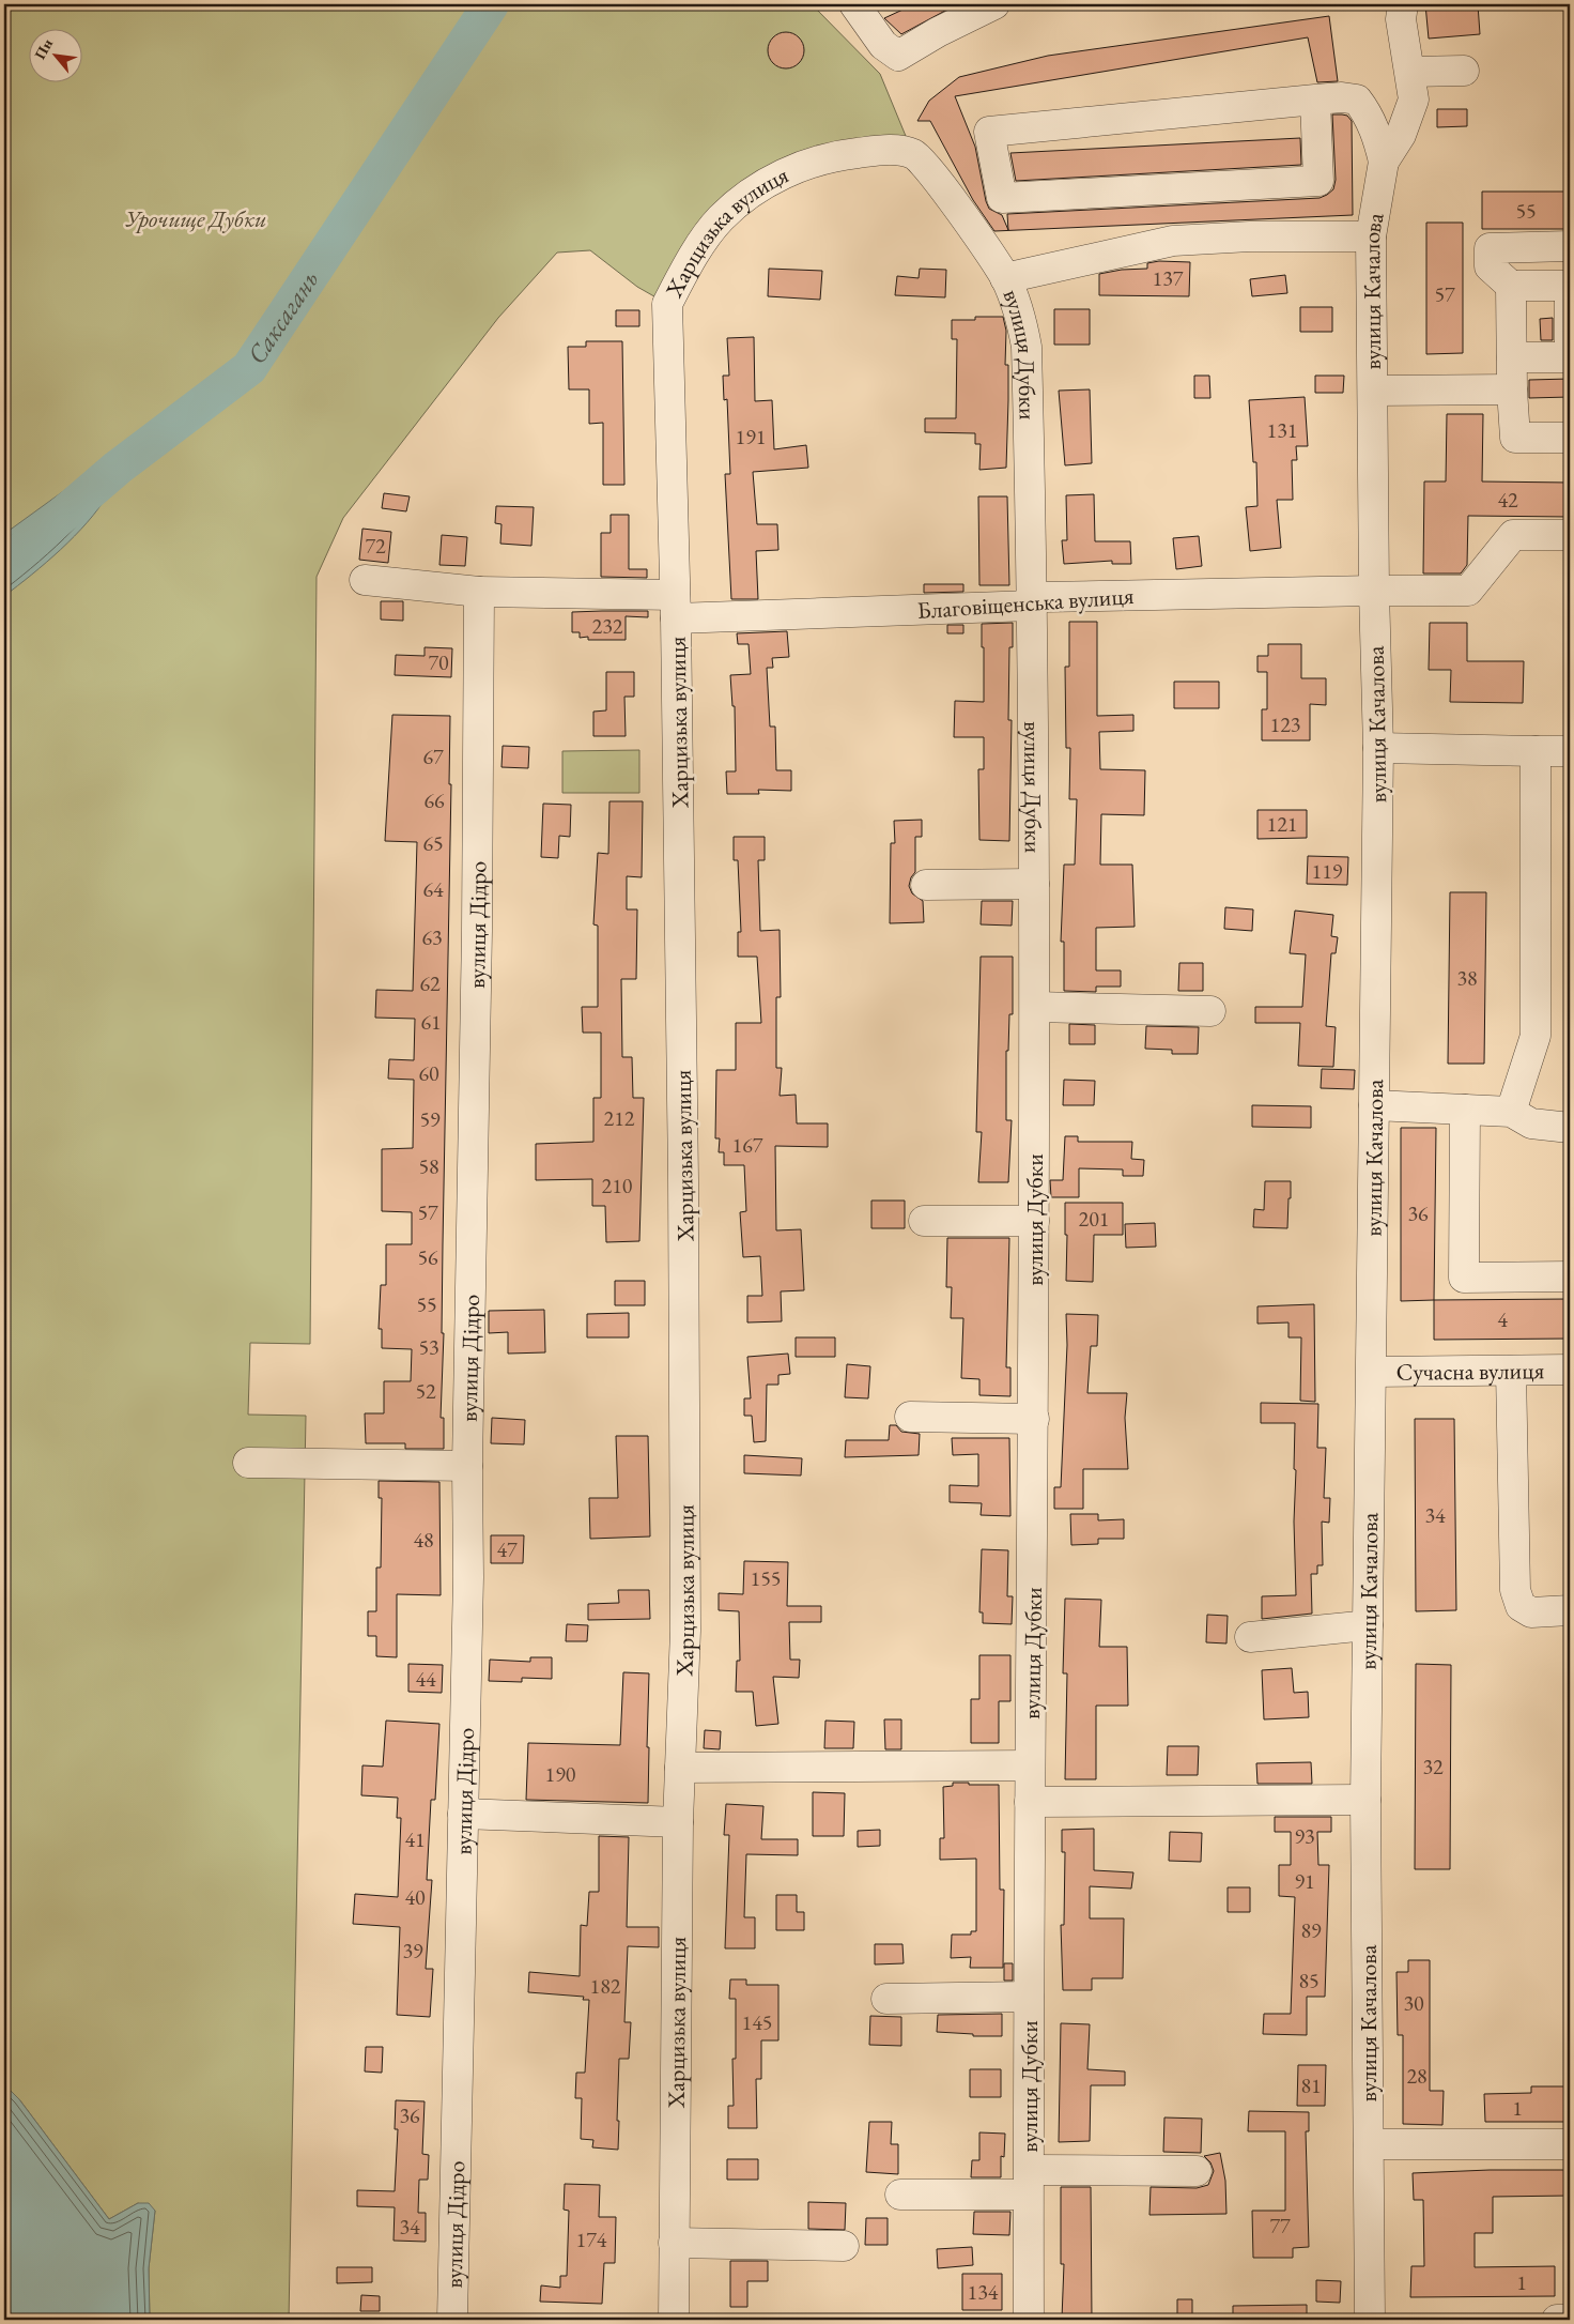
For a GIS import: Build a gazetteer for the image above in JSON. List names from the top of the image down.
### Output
{
  "streets": {
    "street": [
      "Харцизька вулиця",
      "вулиця Качалова",
      "вулиця Дубки",
      "Благовіщенська вулиця",
      "вулиця Дідро",
      "Сучасна вулиця"
    ]
  },
  "crossings": [
    ["Харцизька вулиця", "вулиця Дубки"],
    ["Харцизька вулиця", "Благовіщенська вулиця"],
    ["вулиця Качалова", "Благовіщенська вулиця"],
    ["вулиця Качалова", "Сучасна вулиця"],
    ["вулиця Дубки", "Благовіщенська вулиця"]
  ],
  "water": ["Саксагань"],
  "parks": ["Урочище Дубки"],
  "house_numbers": [
    "55",
    "137",
    "57",
    "131",
    "191",
    "42",
    "72",
    "232",
    "70",
    "123",
    "67",
    "66",
    "121",
    "65",
    "119",
    "64",
    "63",
    "38",
    "62",
    "61",
    "60",
    "212",
    "59",
    "167",
    "58",
    "210",
    "57",
    "36",
    "201",
    "56",
    "55",
    "4",
    "53",
    "52",
    "34",
    "48",
    "47",
    "155",
    "44",
    "32",
    "190",
    "93",
    "41",
    "91",
    "40",
    "89",
    "39",
    "85",
    "182",
    "30",
    "145",
    "28",
    "81",
    "1",
    "36",
    "77",
    "34",
    "174",
    "1",
    "134"
  ],
  "north": "top left"
}
